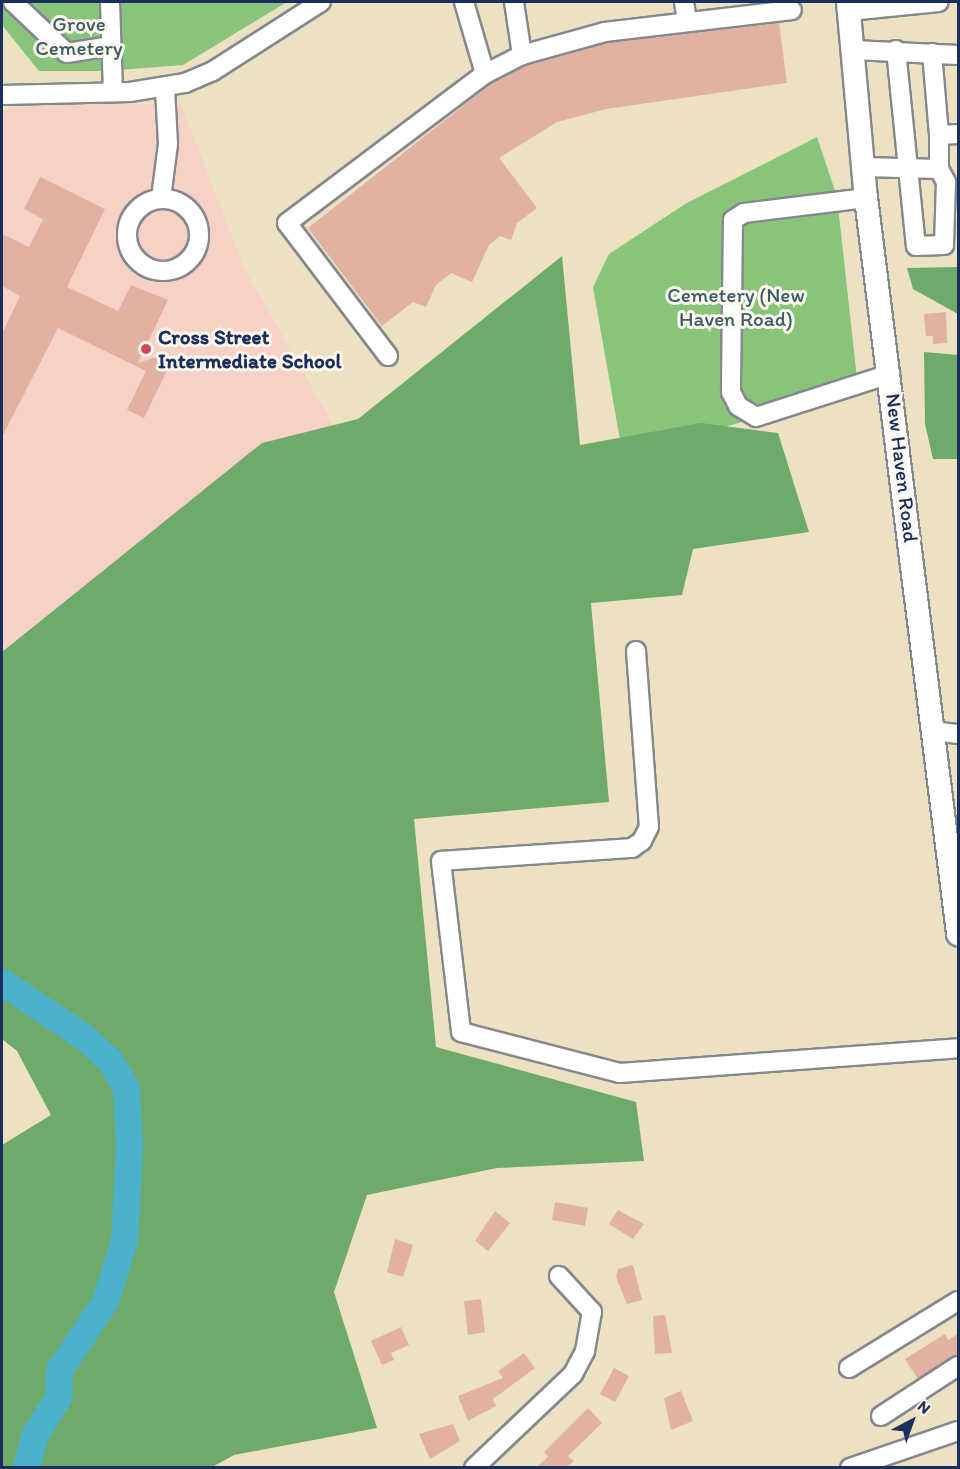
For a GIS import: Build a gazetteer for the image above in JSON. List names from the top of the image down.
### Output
{
  "streets": {
    "main road": ["New Haven Road"]
  },
  "parks": ["Grove Cemetery", "Cemetery (New Haven Road)"],
  "places": ["Cross Street Intermediate School"],
  "north": "top right"
}
